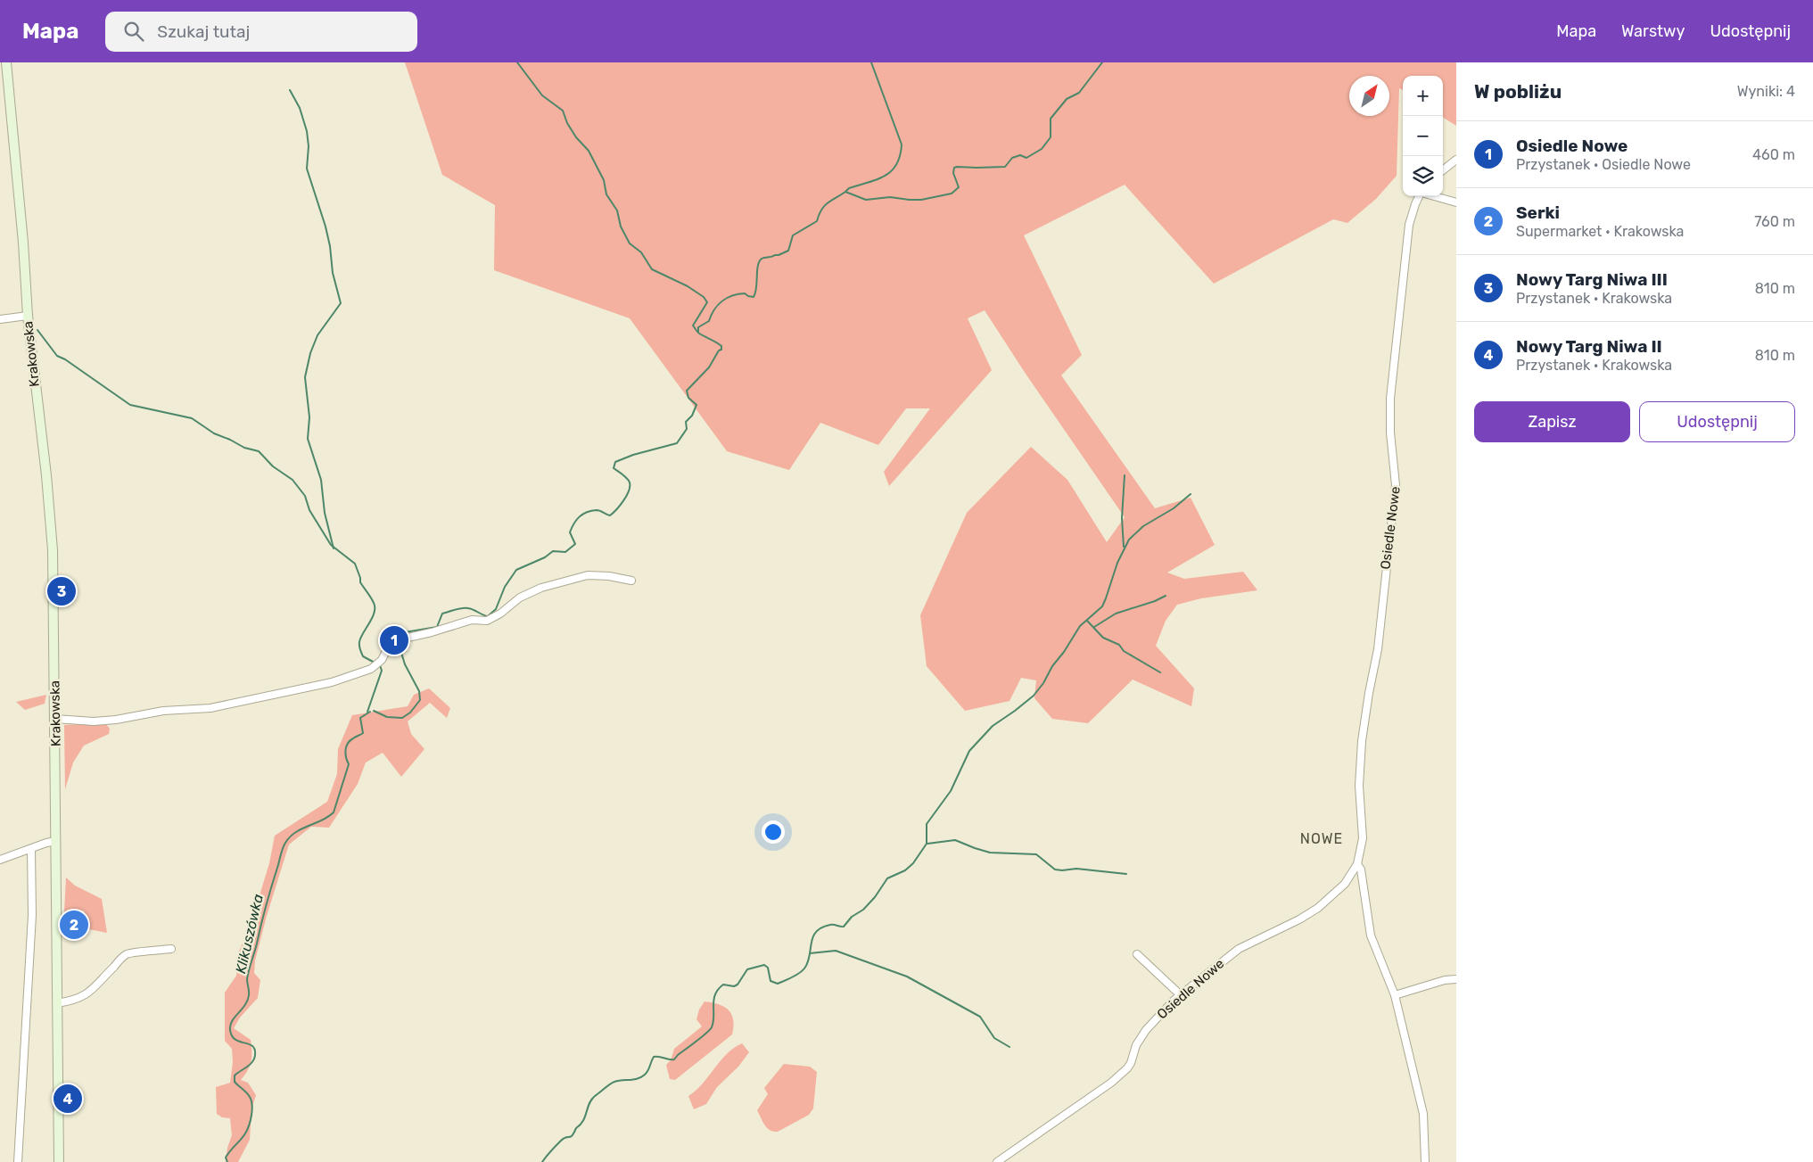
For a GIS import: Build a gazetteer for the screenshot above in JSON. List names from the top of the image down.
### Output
{
  "streets": {
    "main road": ["Krakowska"],
    "street": ["Osiedle Nowe"]
  },
  "districts": ["NOWE"],
  "water": ["Klikuszówka"],
  "north": "top right",
  "page": {
    "header": "Mapa",
    "search": "Szukaj tutaj",
    "nav": ["Mapa", "Warstwy", "Udostępnij"],
    "heading": ["W pobliżu", "Wyniki: 4"],
    "map_buttons": ["+", "−"],
    "list": [
      {
        "mark": "1",
        "name": "Osiedle Nowe",
        "note": "Przystanek · Osiedle Nowe",
        "value": "460 m"
      },
      {
        "mark": "2",
        "name": "Serki",
        "note": "Supermarket · Krakowska",
        "value": "760 m"
      },
      {
        "mark": "3",
        "name": "Nowy Targ Niwa III",
        "note": "Przystanek · Krakowska",
        "value": "810 m"
      },
      {
        "mark": "4",
        "name": "Nowy Targ Niwa II",
        "note": "Przystanek · Krakowska",
        "value": "810 m"
      }
    ],
    "buttons": ["Zapisz", "Udostępnij"],
    "pins": [
      "3",
      "1",
      "2",
      "4"
    ]
  }
}
